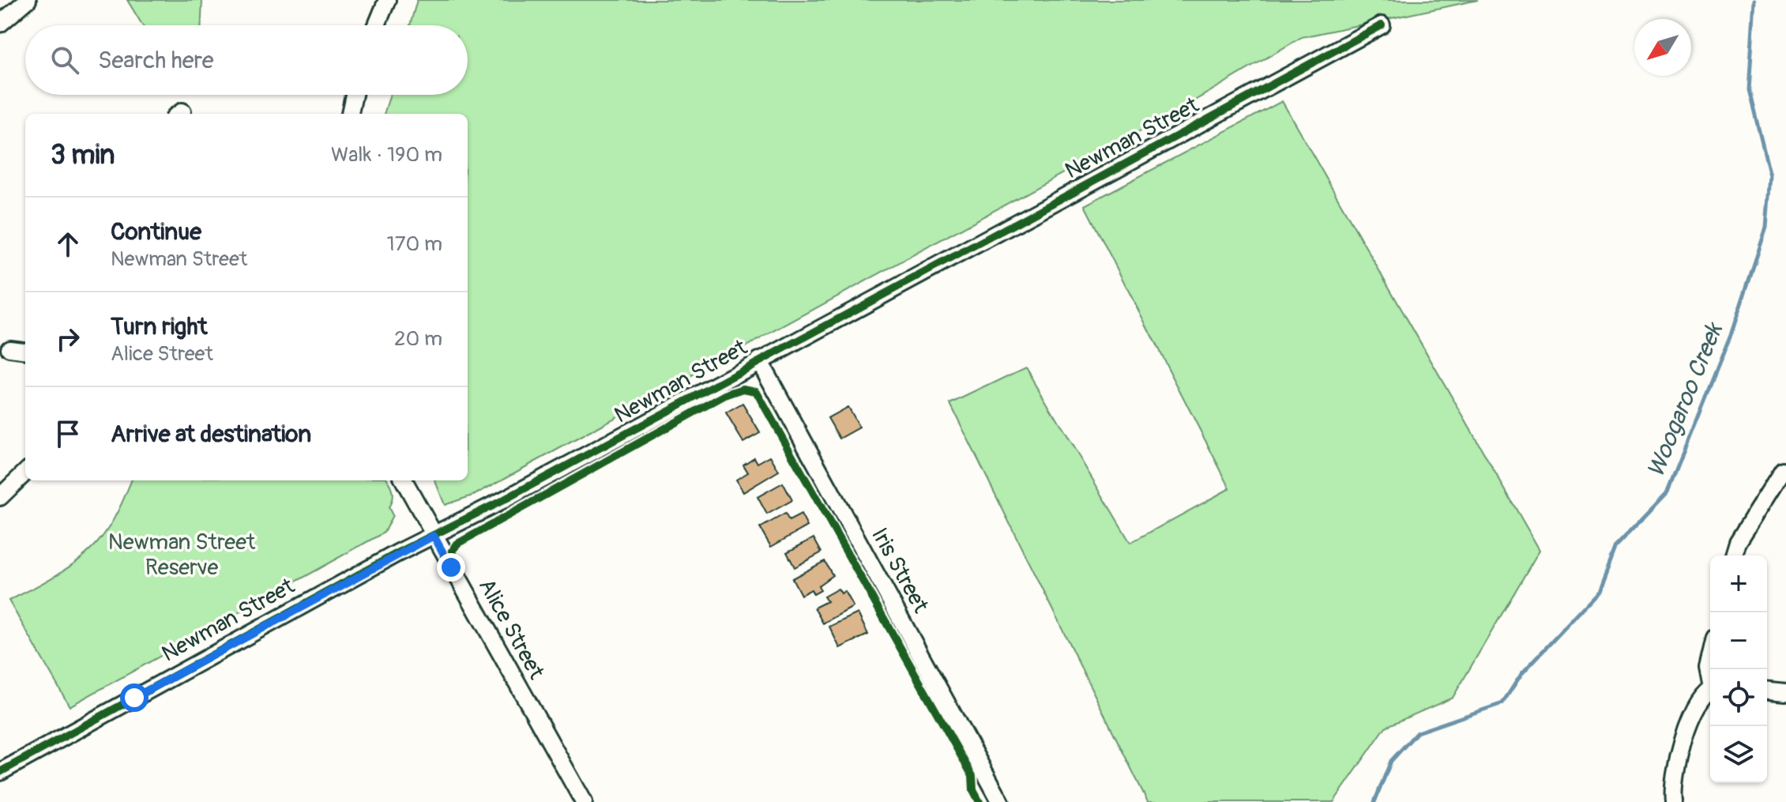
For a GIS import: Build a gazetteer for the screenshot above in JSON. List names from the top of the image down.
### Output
{
  "streets": {
    "street": ["Newman Street", "Iris Street", "Alice Street"]
  },
  "crossings": [
    ["Newman Street", "Iris Street"],
    ["Newman Street", "Alice Street"]
  ],
  "water": ["Woogaroo Creek"],
  "parks": ["Newman Street Reserve"],
  "north": "bottom left",
  "page": {
    "search": "Search here",
    "heading": ["3 min", "Walk · 190 m"],
    "list": [
      ["Continue", "Newman Street", "170 m"],
      ["Turn right", "Alice Street", "20 m"],
      "Arrive at destination"
    ],
    "map_buttons": ["+", "−"]
  }
}
